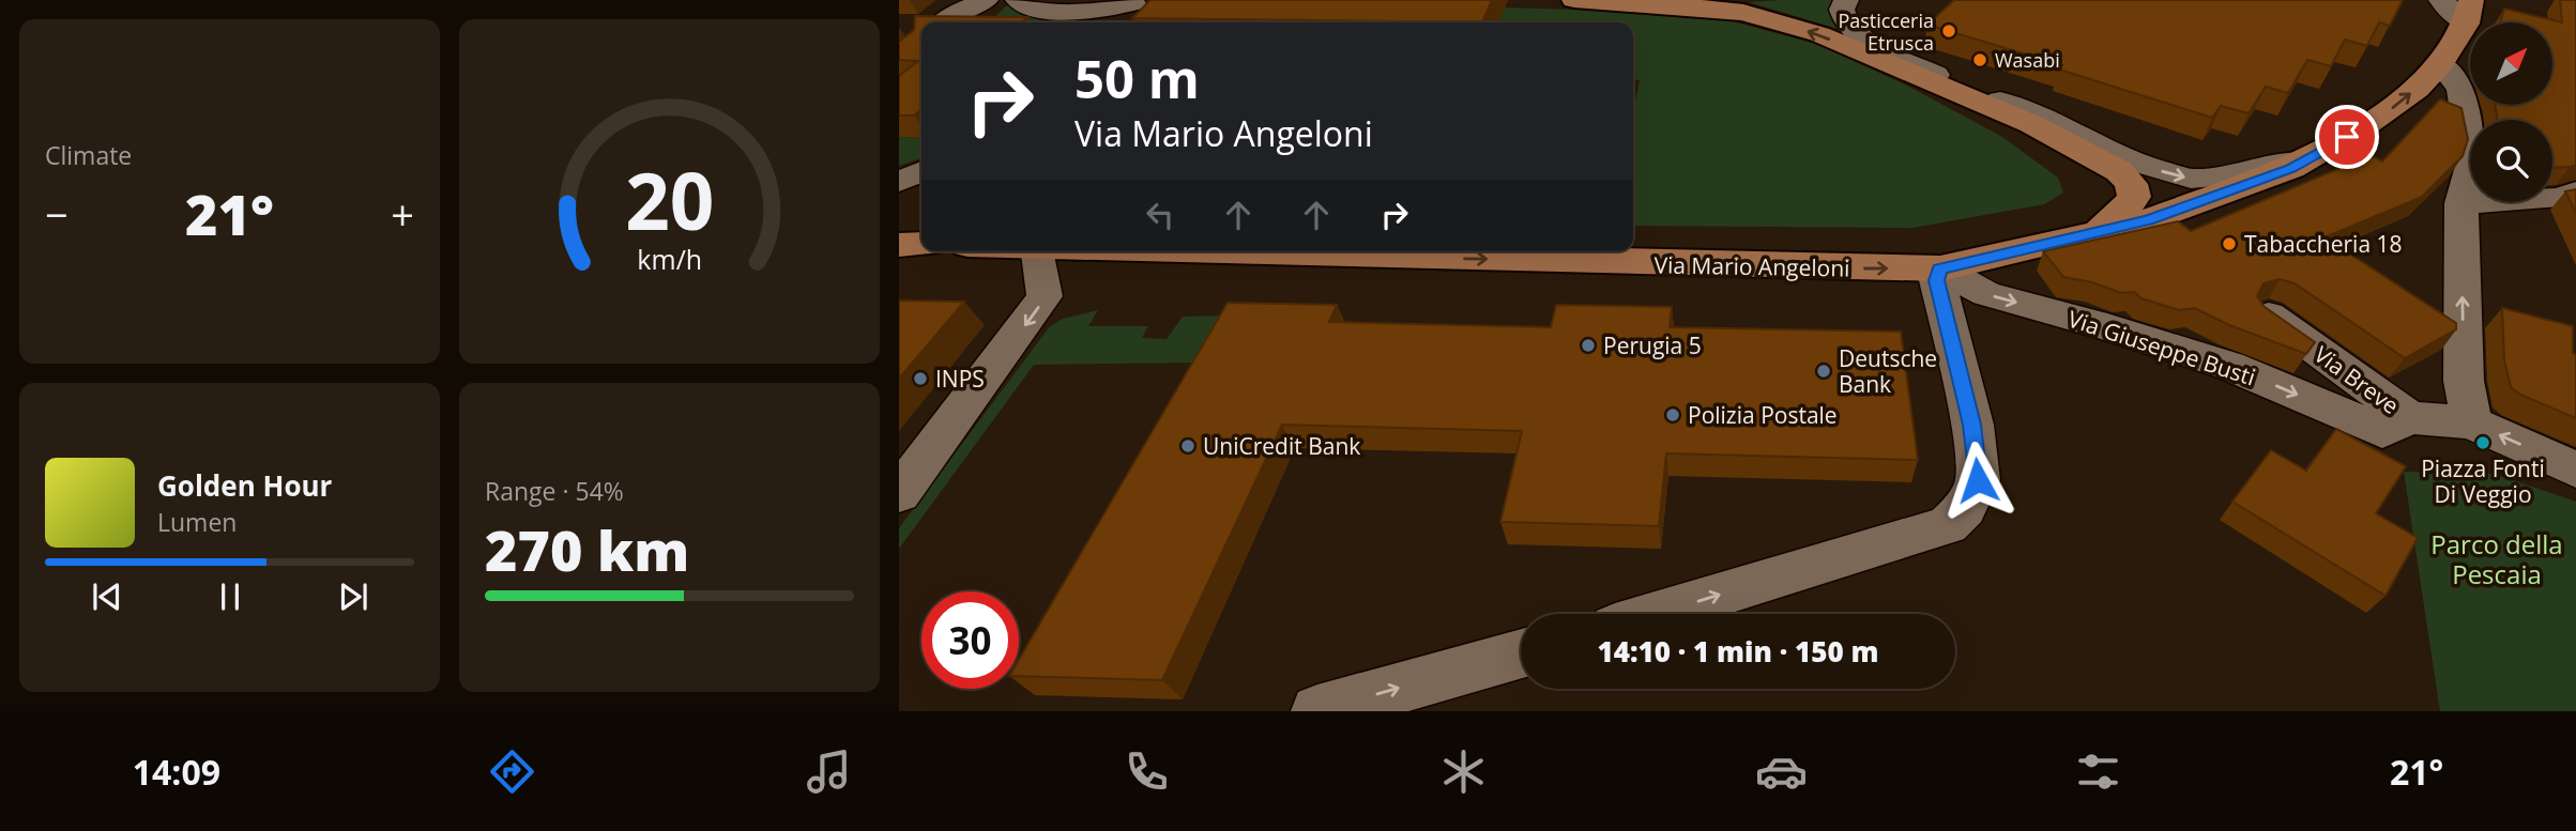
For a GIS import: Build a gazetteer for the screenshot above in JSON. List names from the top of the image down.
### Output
{
  "streets": {
    "main road": ["Via Mario Angeloni"],
    "street": ["Via Giuseppe Busti", "Via Breve"]
  },
  "crossings": [
    ["Via Mario Angeloni", "Via Giuseppe Busti"],
    ["Via Giuseppe Busti", "Via Breve"]
  ],
  "one_way": ["Via Mario Angeloni"],
  "parks": ["Parco della Pescaia"],
  "places": [
    "Pasticceria Etrusca",
    "Wasabi",
    "Tabaccheria 18",
    "Perugia 5",
    "Deutsche Bank",
    "INPS",
    "Polizia Postale",
    "Piazza Fonti Di Veggio",
    "UniCredit Bank"
  ],
  "north": "top right",
  "page": {
    "tile": [
      "Climate",
      ["Range · 54%", "270 km"]
    ],
    "turn": ["50 m", "Via Mario Angeloni"],
    "heat": ["−", "21°", "+"],
    "song": ["Golden Hour", "Lumen"],
    "limit": "30",
    "trip": "14:10 · 1 min · 150 m",
    "tabs": ["14:09", "21°"],
    "gauge": ["20", "km/h"]
  }
}
